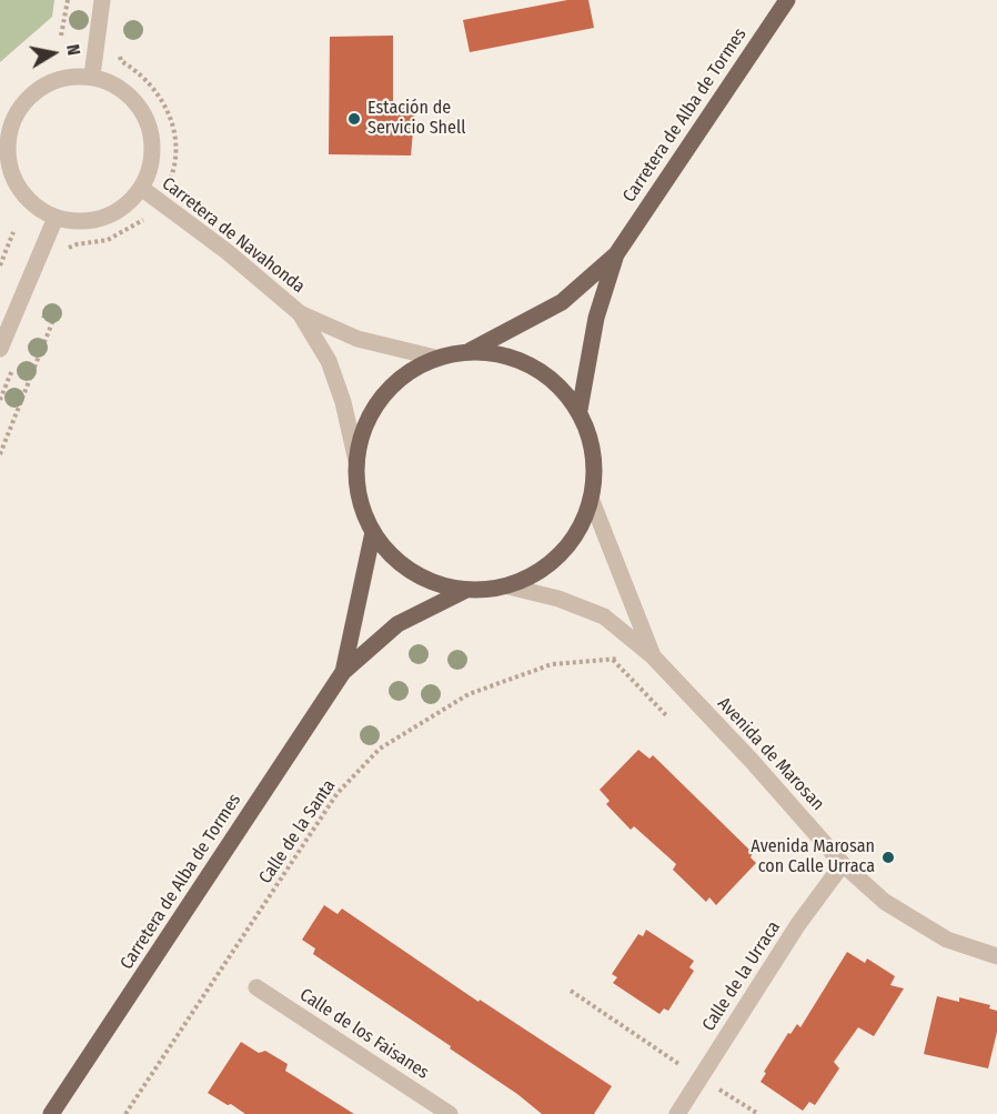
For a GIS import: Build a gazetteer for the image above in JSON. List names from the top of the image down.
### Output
{
  "streets": {
    "main road": ["Carretera de Alba de Tormes"],
    "street": [
      "Carretera de Navahonda",
      "Avenida de Marosan",
      "Calle de la Urraca",
      "Calle de los Faisanes"
    ],
    "path": ["Calle de la Santa"]
  },
  "crossings": [
    ["Carretera de Alba de Tormes", "Carretera de Navahonda"],
    ["Carretera de Alba de Tormes", "Avenida de Marosan"],
    ["Carretera de Navahonda", "Avenida de Marosan"],
    ["Avenida de Marosan", "Calle de la Santa"],
    ["Avenida de Marosan", "Calle de la Urraca"]
  ],
  "places": ["Estación de Servicio Shell", "Avenida Marosan con Calle Urraca"],
  "north": "right"
}
